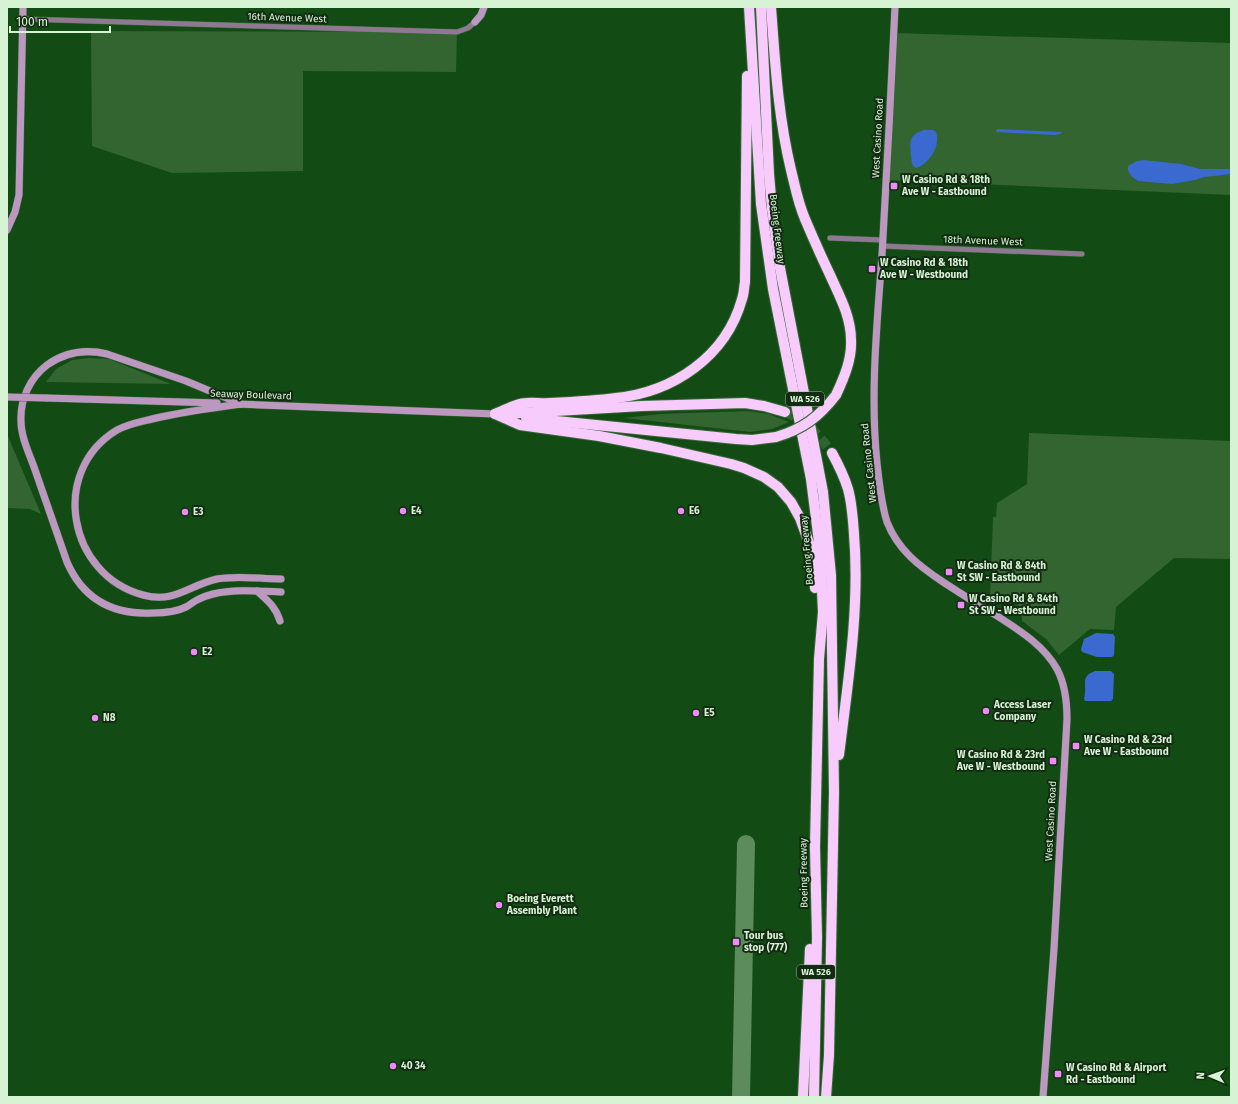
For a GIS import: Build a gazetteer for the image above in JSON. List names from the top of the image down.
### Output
{
  "streets": {
    "highway": ["Boeing Freeway", "WA 526"],
    "street": [
      "16th Avenue West",
      "West Casino Road",
      "18th Avenue West",
      "Seaway Boulevard"
    ]
  },
  "crossings": [
    ["West Casino Road", "18th Avenue West"]
  ],
  "places": {
    "transit": [
      "W Casino Rd & 18th Ave W - Eastbound",
      "W Casino Rd & 18th Ave W - Westbound",
      "W Casino Rd & 84th St SW - Eastbound",
      "W Casino Rd & 84th St SW - Westbound",
      "W Casino Rd & 23rd Ave W - Eastbound",
      "W Casino Rd & 23rd Ave W - Westbound",
      "Tour bus stop (777)",
      "W Casino Rd & Airport Rd - Eastbound"
    ],
    "other": [
      "E4",
      "E6",
      "E3",
      "E2",
      "Access Laser Company",
      "E5",
      "N8",
      "Boeing Everett Assembly Plant",
      "40 34"
    ]
  },
  "scale_bar": "100 m",
  "north": "left"
}
